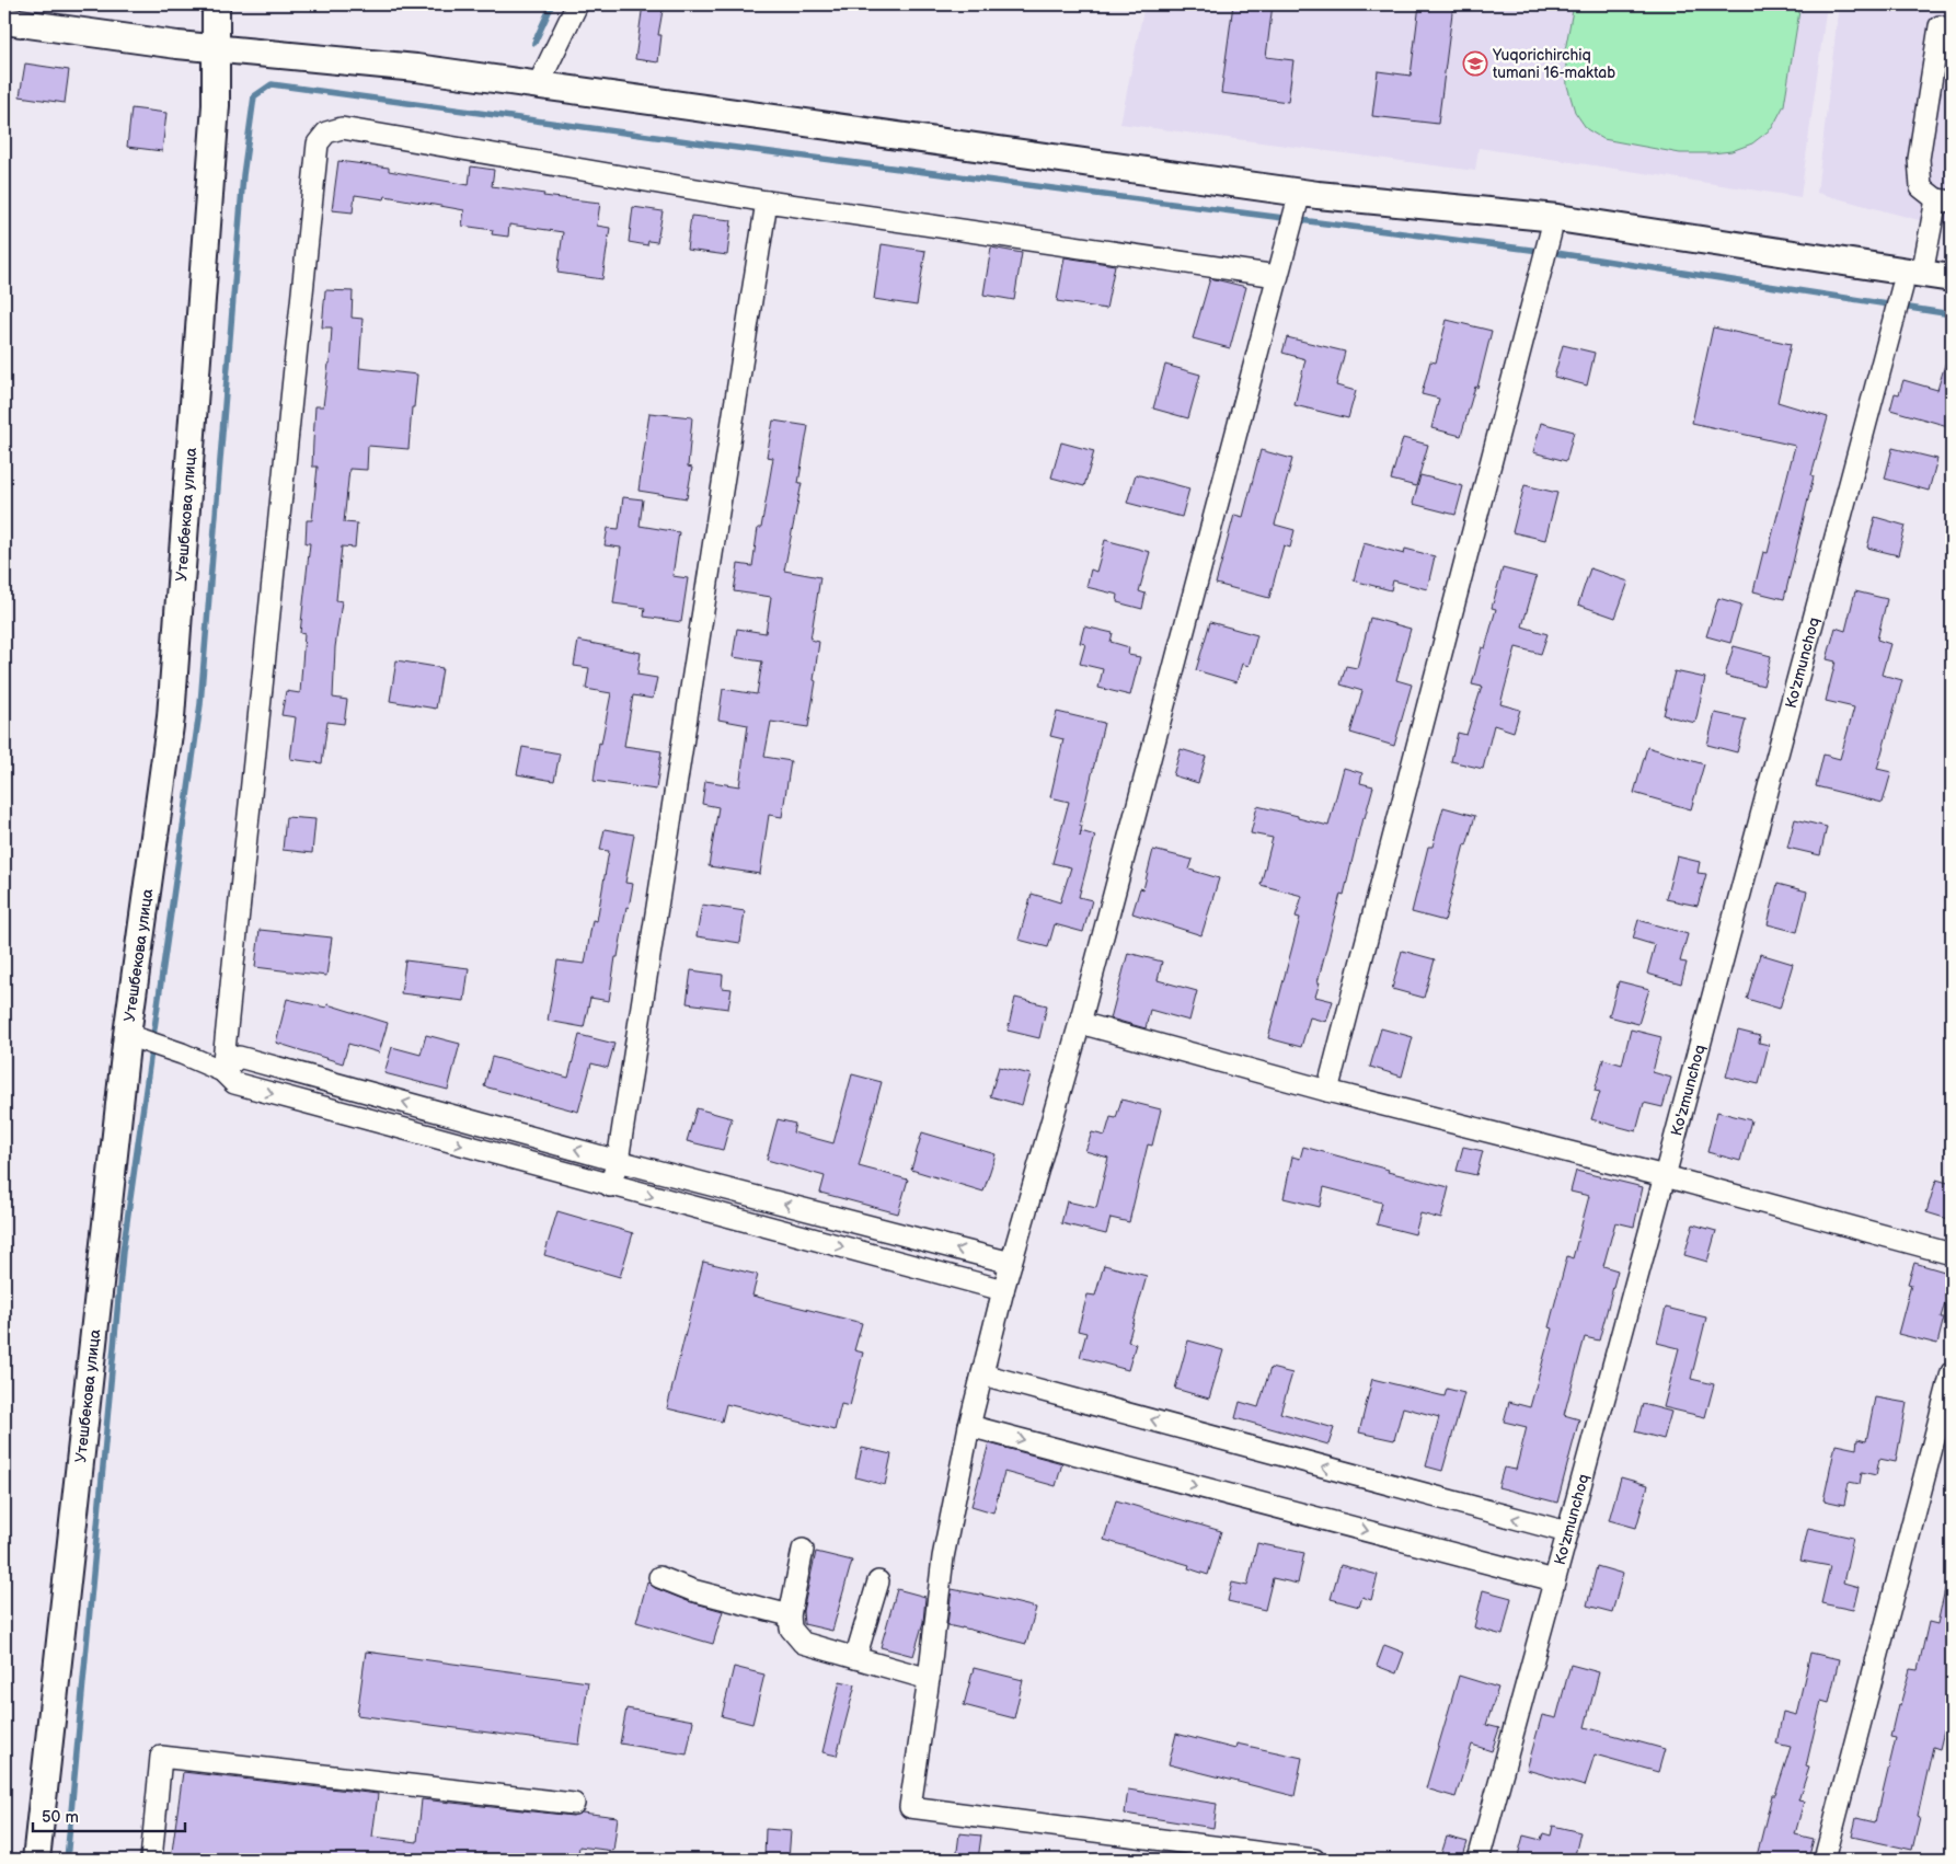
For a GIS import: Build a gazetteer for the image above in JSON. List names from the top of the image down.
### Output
{
  "streets": {
    "main road": ["Утешбекова улица"],
    "street": ["Ko'zmunchoq"]
  },
  "places": {
    "school or university": ["Yuqorichirchiq tumani 16-maktab"]
  },
  "scale_bar": "50 m"
}
